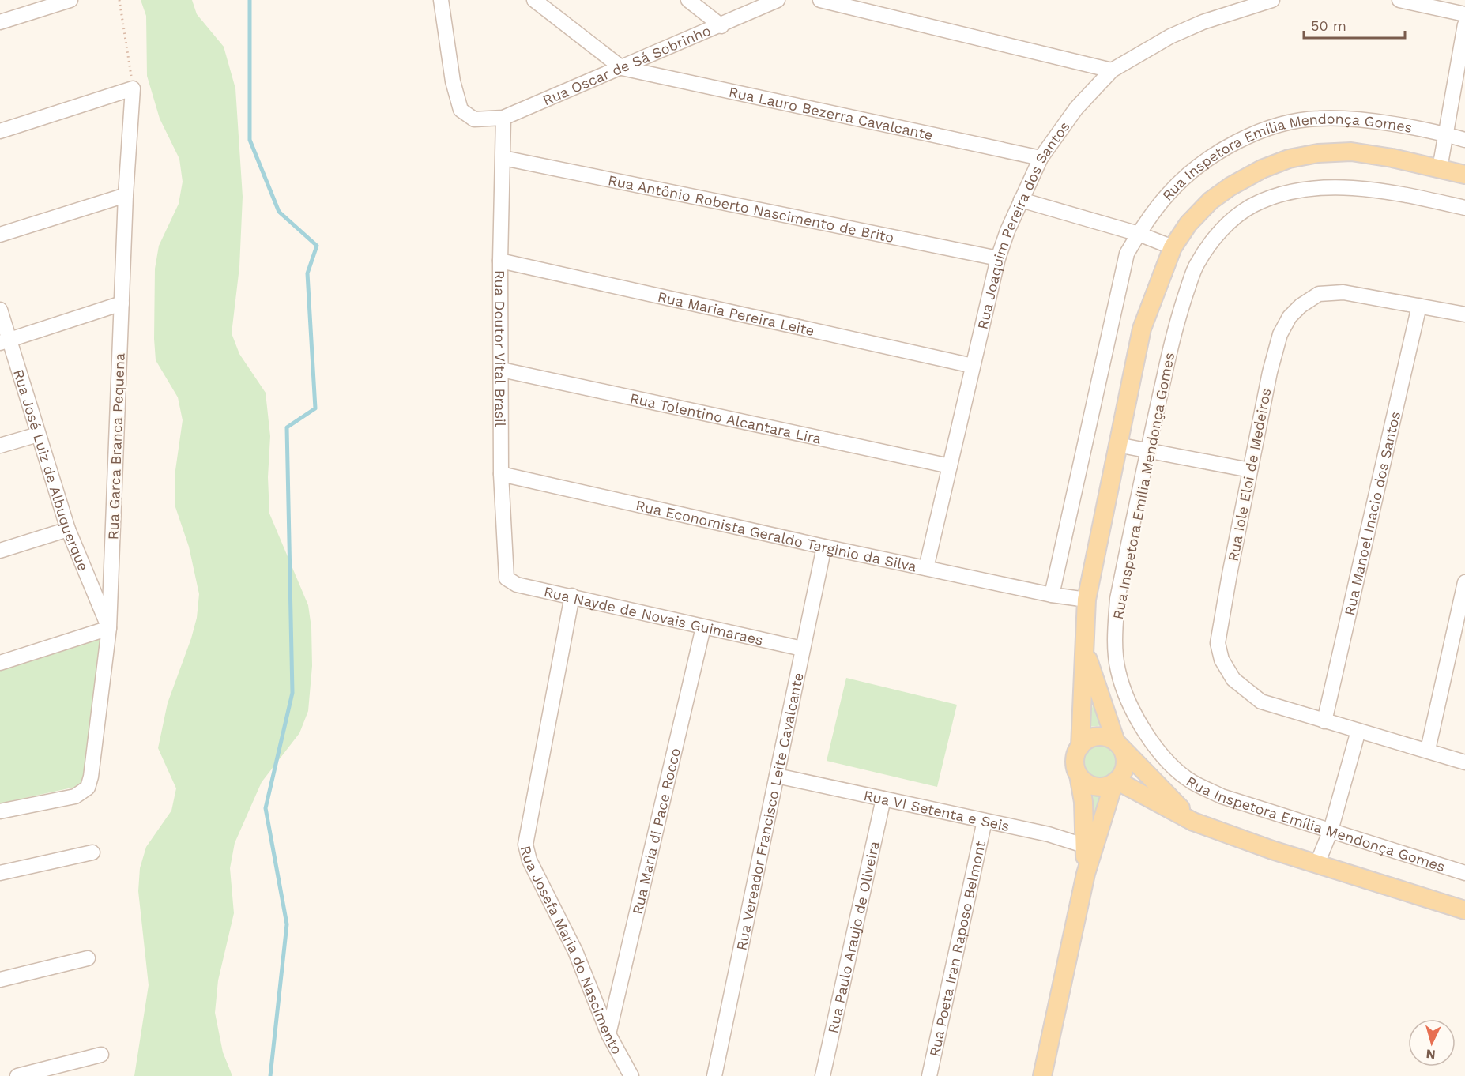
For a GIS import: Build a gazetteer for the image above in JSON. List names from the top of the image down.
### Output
{
  "streets": {
    "main road": ["Rua Inspetora Emília Mendonça Gomes"],
    "street": [
      "Rua Oscar de Sá Sobrinho",
      "Rua Lauro Bezerra Cavalcante",
      "Rua Antônio Roberto Nascimento de Brito",
      "Rua Joaquim Pereira dos Santos",
      "Rua Maria Pereira Leite",
      "Rua Doutor Vital Brasil",
      "Rua Tolentino Alcantara Lira",
      "Rua Garca Branca Pequena",
      "Rua José Luiz de Albuquerque",
      "Rua Iole Eloi de Medeiros",
      "Rua Manoel Inacio dos Santos",
      "Rua Economista Geraldo Targinio da Silva",
      "Rua Nayde de Novais Guimaraes",
      "Rua VI Setenta e Seis",
      "Rua Vereador Francisco Leite Cavalcante",
      "Rua Maria di Pace Rocco",
      "Rua Paulo Araujo de Oliveira",
      "Rua Josefa Maria do Nascimento",
      "Rua Poeta Iran Raposo Belmont"
    ]
  },
  "crossings": [
    ["Rua Oscar de Sá Sobrinho", "Rua Lauro Bezerra Cavalcante"],
    ["Rua Oscar de Sá Sobrinho", "Rua Doutor Vital Brasil"],
    ["Rua Lauro Bezerra Cavalcante", "Rua Joaquim Pereira dos Santos"],
    ["Rua Inspetora Emília Mendonça Gomes", "Rua Economista Geraldo Targinio da Silva"],
    ["Rua Antônio Roberto Nascimento de Brito", "Rua Joaquim Pereira dos Santos"],
    ["Rua Antônio Roberto Nascimento de Brito", "Rua Doutor Vital Brasil"],
    ["Rua Joaquim Pereira dos Santos", "Rua Maria Pereira Leite"],
    ["Rua Joaquim Pereira dos Santos", "Rua Tolentino Alcantara Lira"],
    ["Rua Joaquim Pereira dos Santos", "Rua Economista Geraldo Targinio da Silva"],
    ["Rua Maria Pereira Leite", "Rua Doutor Vital Brasil"],
    ["Rua Doutor Vital Brasil", "Rua Tolentino Alcantara Lira"],
    ["Rua Doutor Vital Brasil", "Rua Economista Geraldo Targinio da Silva"],
    ["Rua Doutor Vital Brasil", "Rua Nayde de Novais Guimaraes"],
    ["Rua Garca Branca Pequena", "Rua José Luiz de Albuquerque"],
    ["Rua Iole Eloi de Medeiros", "Rua Manoel Inacio dos Santos"],
    ["Rua Economista Geraldo Targinio da Silva", "Rua Vereador Francisco Leite Cavalcante"],
    ["Rua Nayde de Novais Guimaraes", "Rua Vereador Francisco Leite Cavalcante"],
    ["Rua Nayde de Novais Guimaraes", "Rua Maria di Pace Rocco"],
    ["Rua Nayde de Novais Guimaraes", "Rua Josefa Maria do Nascimento"],
    ["Rua VI Setenta e Seis", "Rua Vereador Francisco Leite Cavalcante"],
    ["Rua VI Setenta e Seis", "Rua Paulo Araujo de Oliveira"],
    ["Rua VI Setenta e Seis", "Rua Poeta Iran Raposo Belmont"],
    ["Rua Maria di Pace Rocco", "Rua Josefa Maria do Nascimento"]
  ],
  "scale_bar": "50 m",
  "north": "bottom"
}
